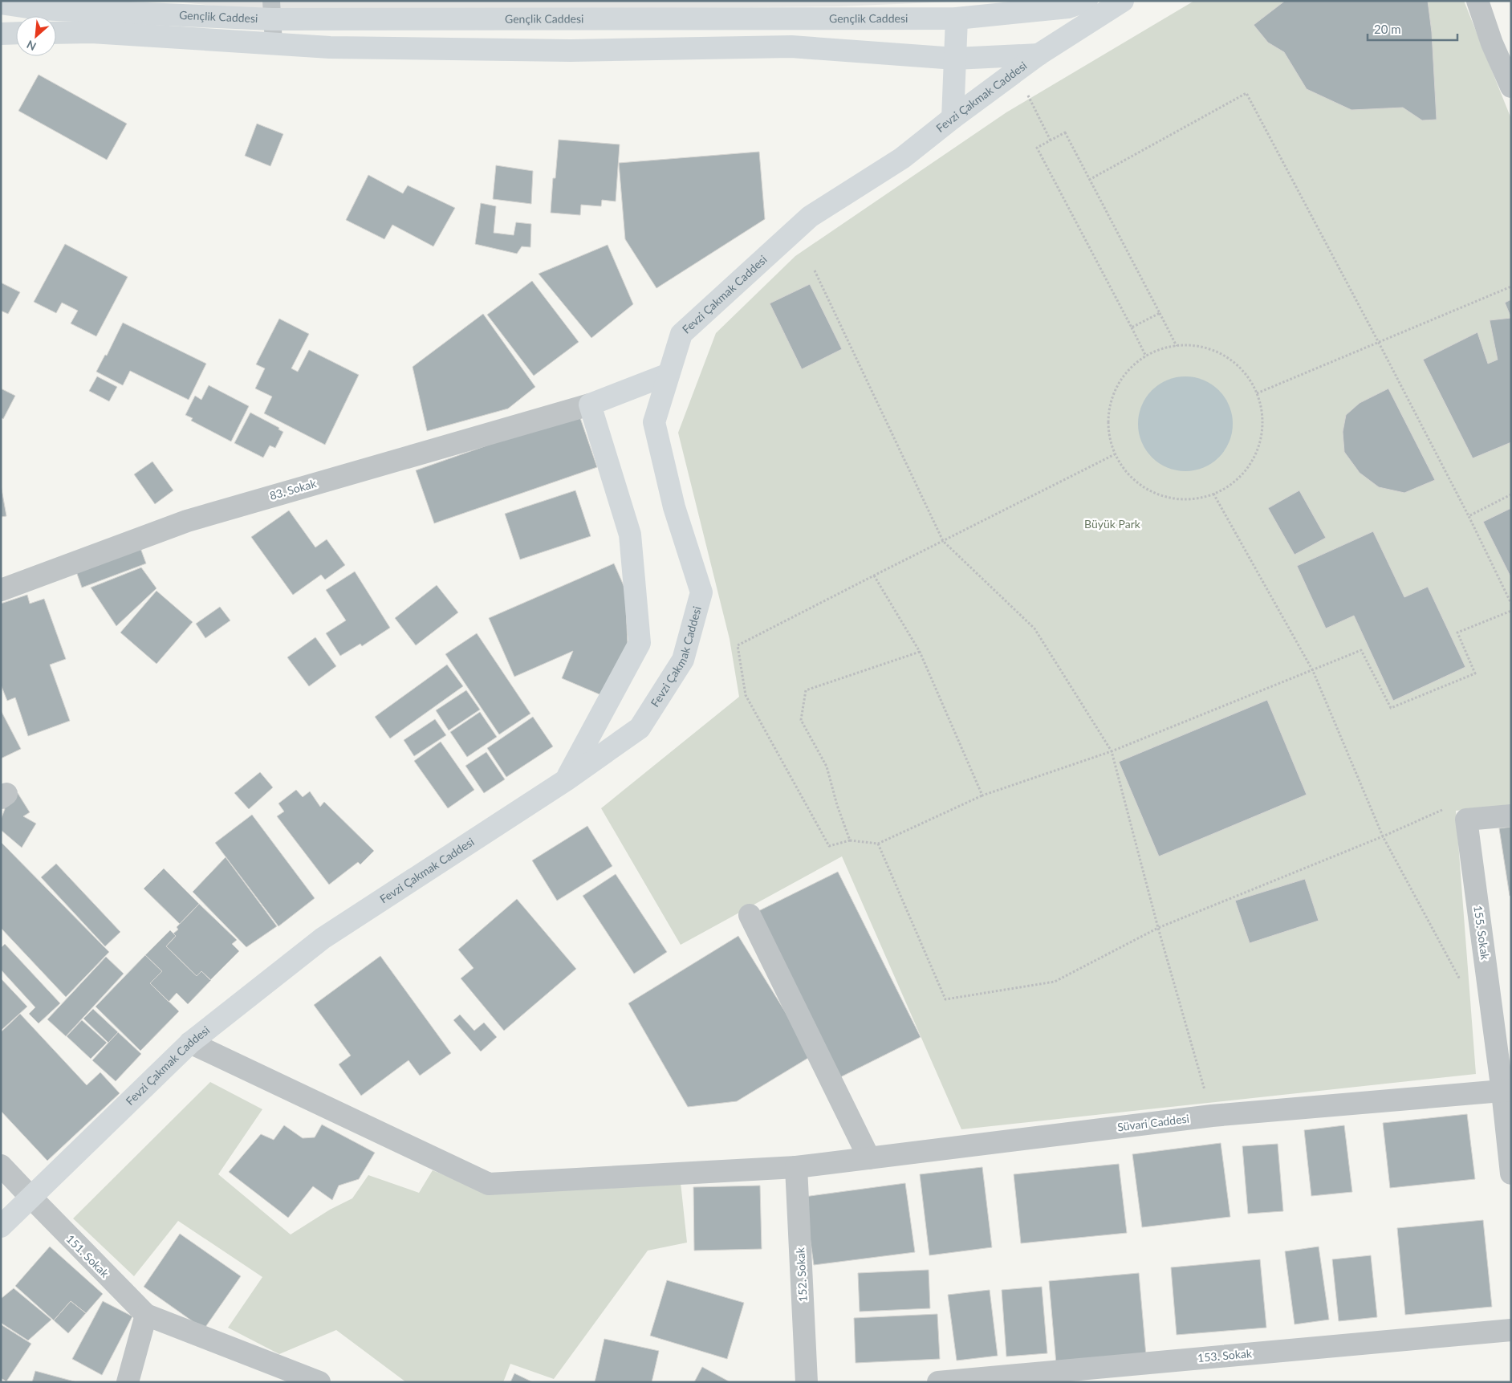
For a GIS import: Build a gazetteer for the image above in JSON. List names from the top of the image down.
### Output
{
  "streets": {
    "main road": ["Gençlik Caddesi", "Fevzi Çakmak Caddesi"],
    "street": [
      "83. Sokak",
      "155. Sokak",
      "Süvari Caddesi",
      "151. Sokak",
      "152. Sokak",
      "153. Sokak"
    ]
  },
  "crossings": [
    ["Gençlik Caddesi", "Fevzi Çakmak Caddesi"],
    ["Fevzi Çakmak Caddesi", "Süvari Caddesi"],
    ["Fevzi Çakmak Caddesi", "151. Sokak"],
    ["155. Sokak", "Süvari Caddesi"],
    ["Süvari Caddesi", "152. Sokak"]
  ],
  "parks": ["Büyük Park"],
  "scale_bar": "20 m",
  "north": "bottom left"
}
